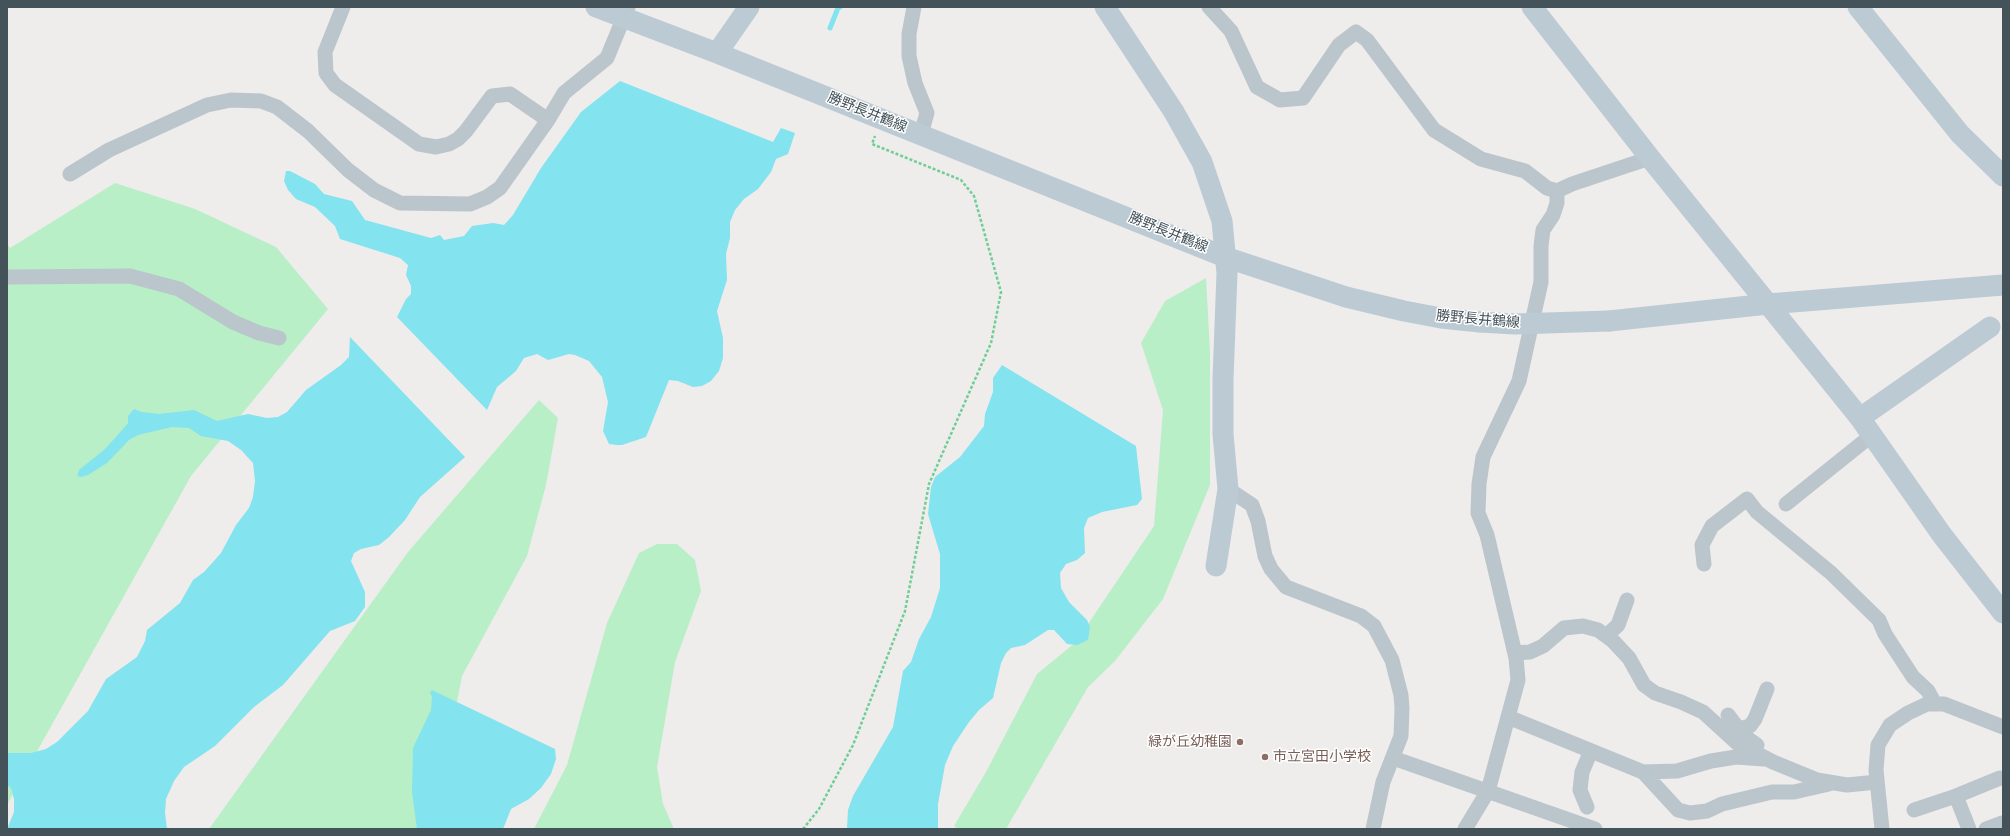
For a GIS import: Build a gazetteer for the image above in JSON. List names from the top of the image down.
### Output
{
  "streets": {
    "street": ["勝野長井鶴線"]
  },
  "places": ["緑が丘幼稚園", "市立宮田小学校"]
}
